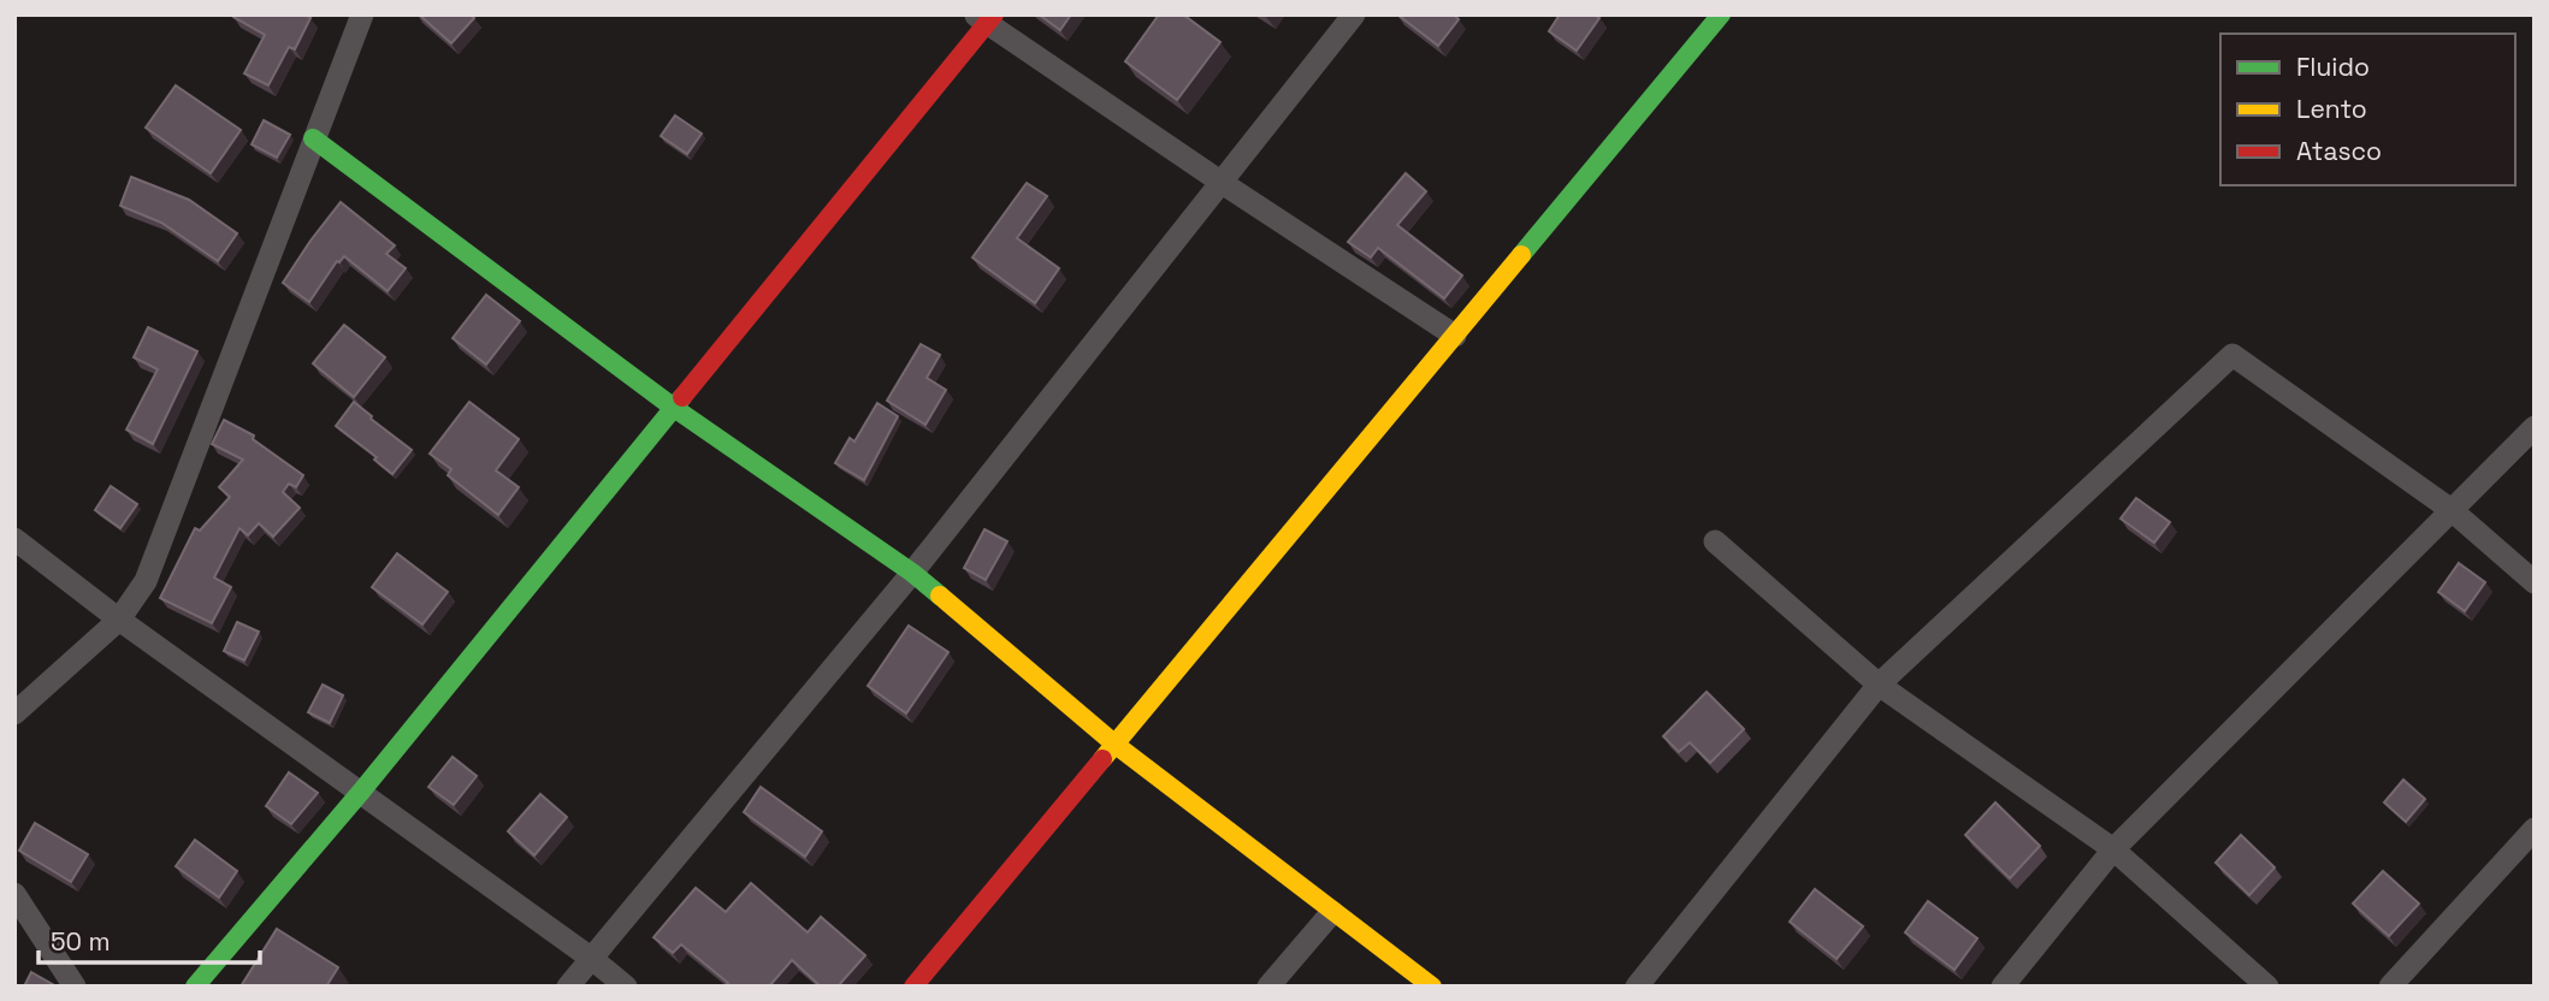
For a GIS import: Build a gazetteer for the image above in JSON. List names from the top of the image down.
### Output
{
  "legend": ["Fluido", "Lento", "Atasco"],
  "scale_bar": "50 m"
}
